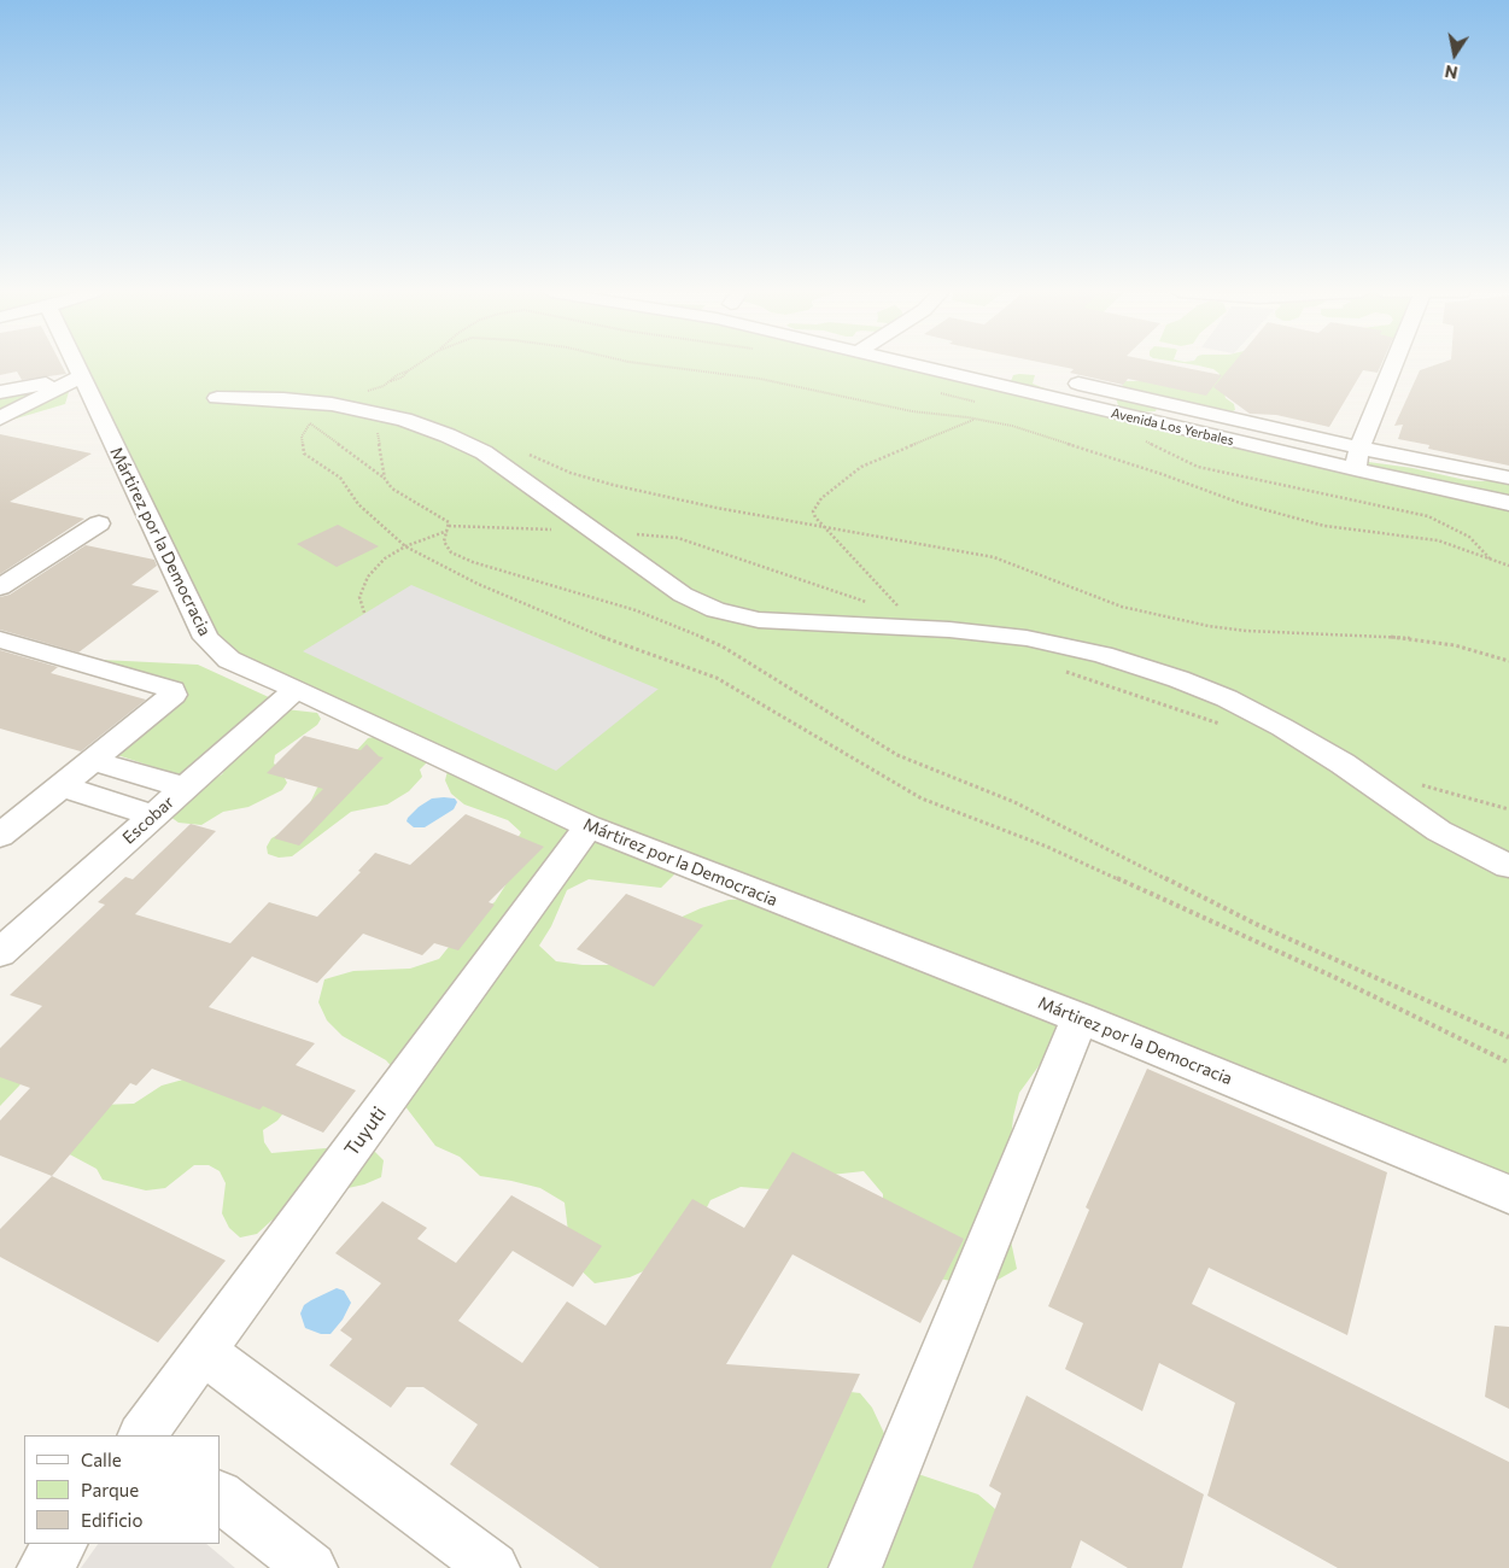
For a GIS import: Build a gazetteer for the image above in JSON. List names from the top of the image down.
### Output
{
  "streets": {
    "street": [
      "Avenida Los Yerbales",
      "Mártirez por la Democracia",
      "Escobar",
      "Tuyuti"
    ]
  },
  "crossings": [
    ["Mártirez por la Democracia", "Escobar"],
    ["Mártirez por la Democracia", "Tuyuti"]
  ],
  "legend": ["Calle", "Parque", "Edificio"],
  "north": "bottom"
}
